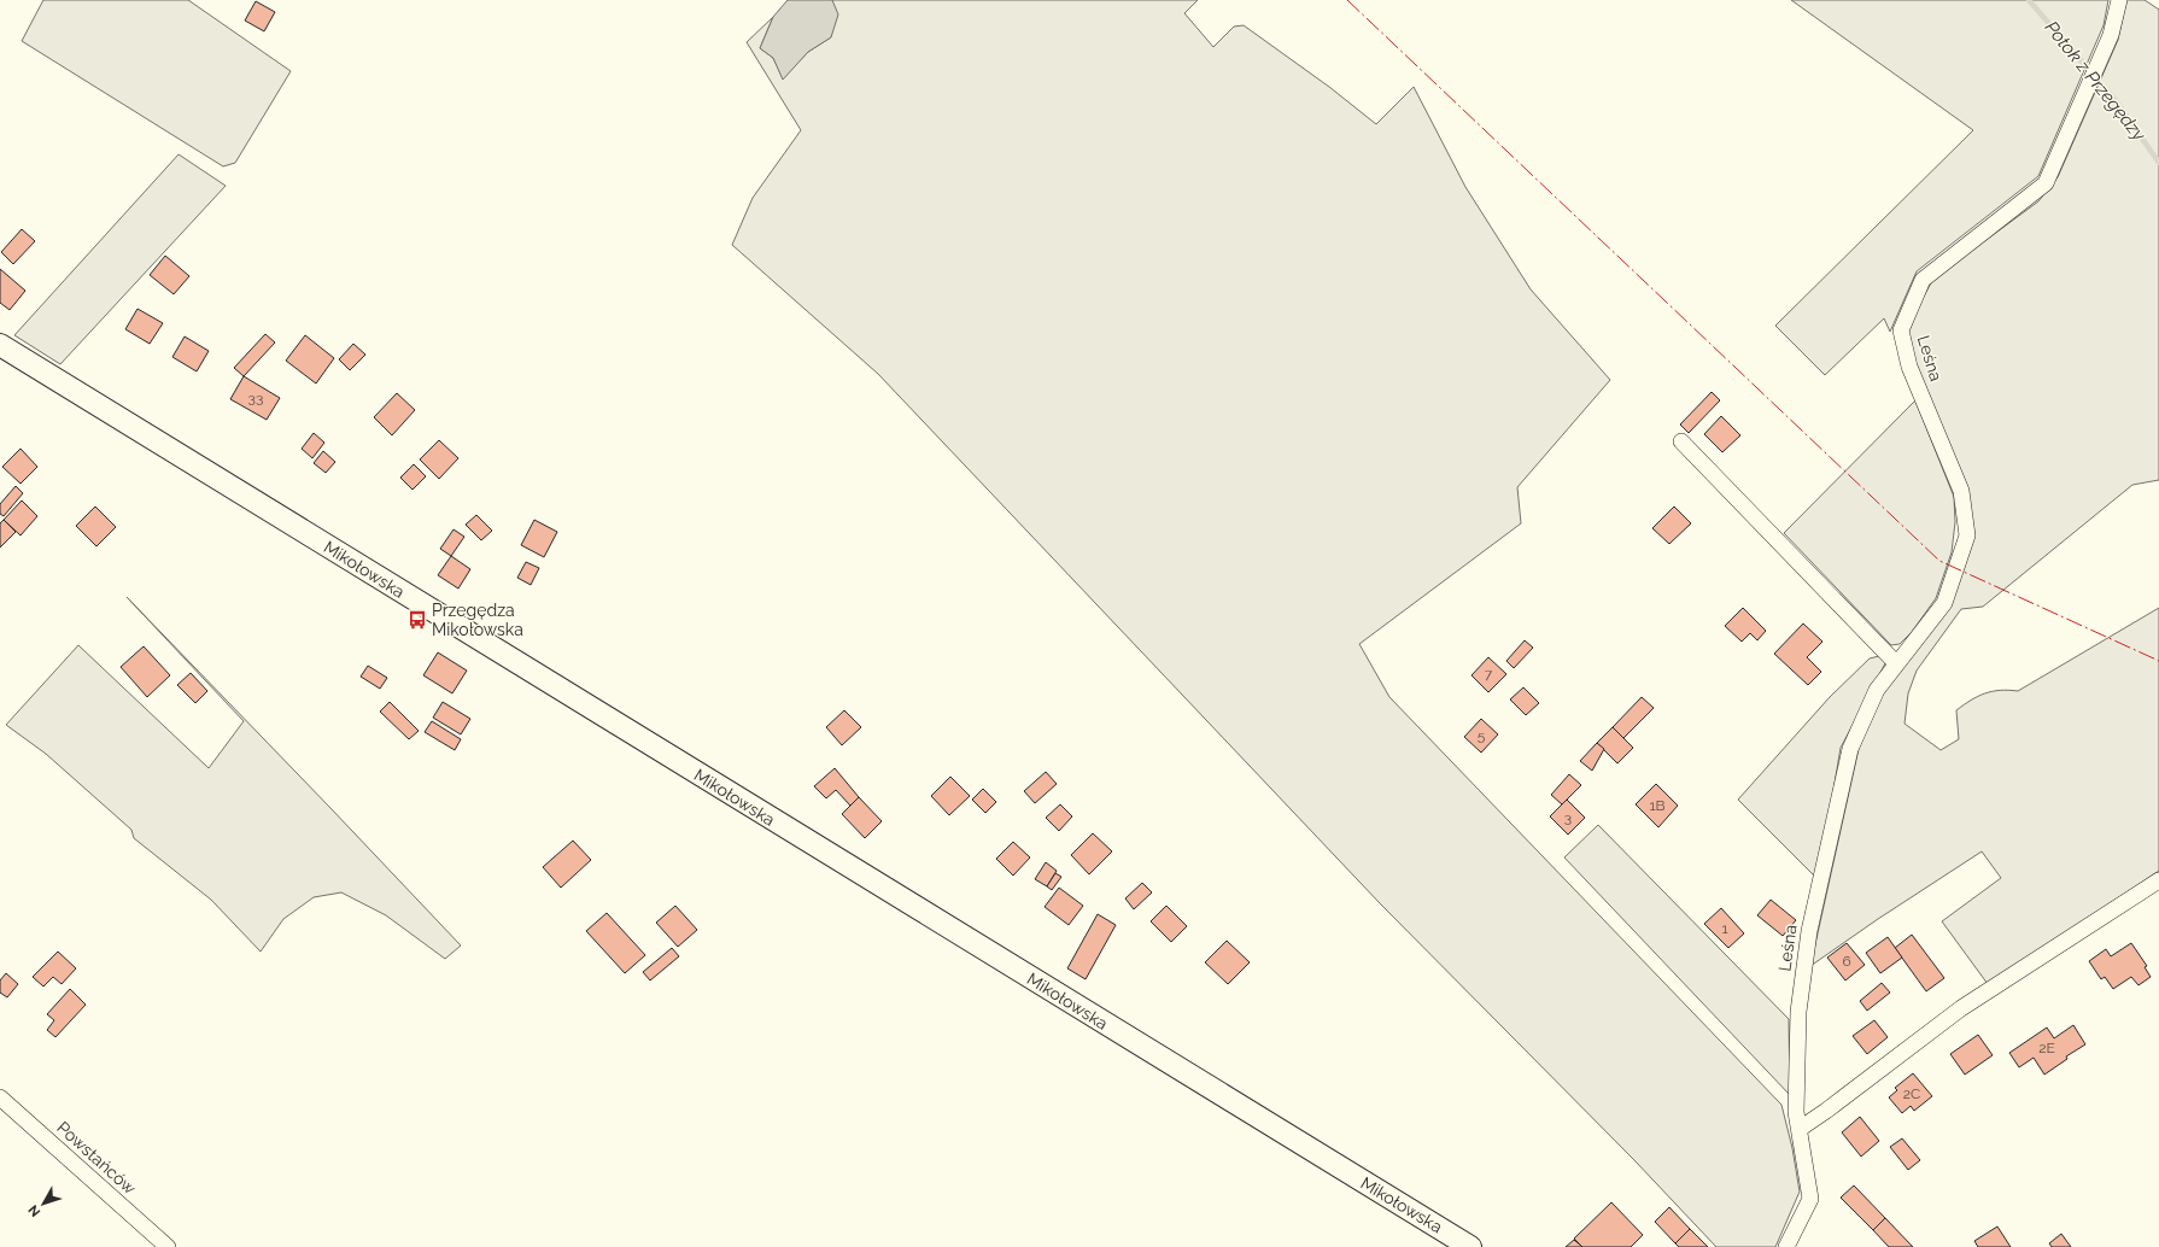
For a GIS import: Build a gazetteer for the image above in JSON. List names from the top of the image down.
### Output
{
  "streets": {
    "main road": ["Mikołowska"],
    "street": ["Leśna", "Powstańców"]
  },
  "water": ["Potok z Przegędzy"],
  "places": {
    "bus stop": ["Przegędza Mikołowska"]
  },
  "house_numbers": [
    "33",
    "7",
    "5",
    "1B",
    "3",
    "1",
    "6",
    "2E",
    "2C"
  ],
  "north": "bottom left"
}
